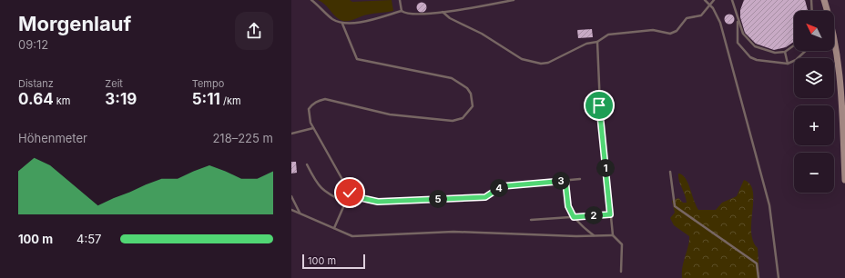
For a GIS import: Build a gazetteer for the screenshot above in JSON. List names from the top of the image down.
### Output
{
  "scale_bar": "100 m",
  "north": "top left",
  "page": {
    "heading": ["Morgenlauf", "09:12"],
    "map_buttons": ["+", "−"],
    "stats": [
      ["Distanz", "0.64 km"],
      ["Zeit", "3:19"],
      ["Tempo", "5:11 /km"]
    ],
    "chart": ["Höhenmeter", "218–225 m"],
    "pins": [
      "1",
      "3",
      "4",
      "5",
      "2"
    ],
    "list": [
      {
        "name": "100 m",
        "note": "4:57"
      }
    ],
    "scale": "100 m"
  }
}
